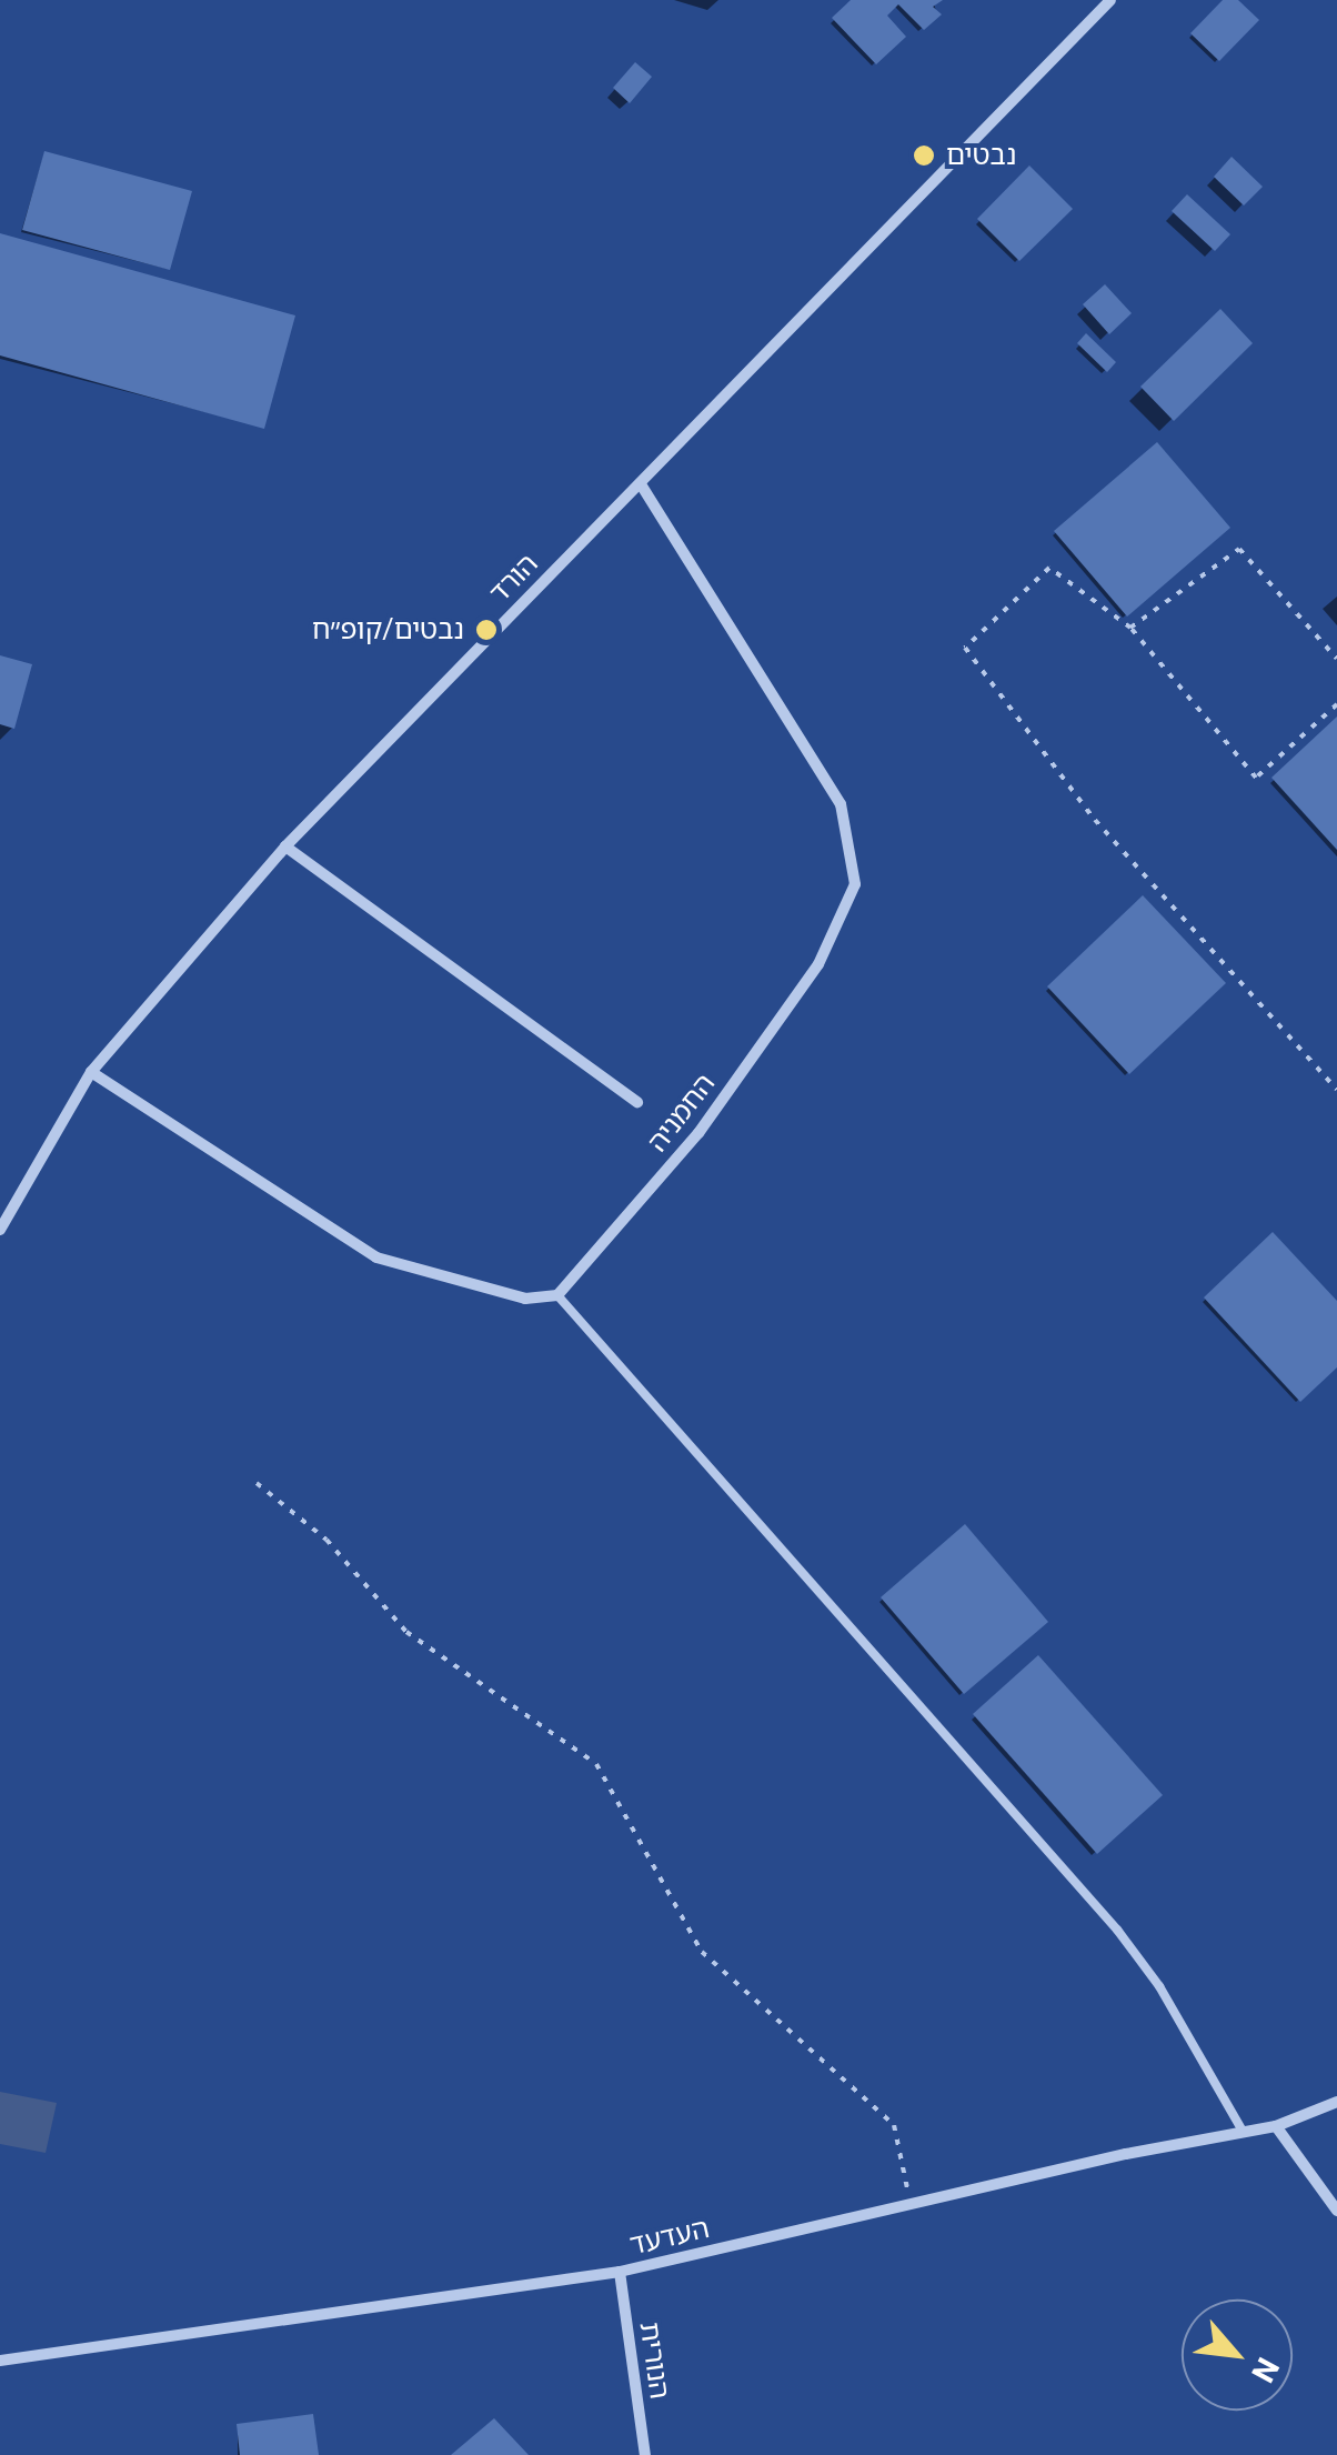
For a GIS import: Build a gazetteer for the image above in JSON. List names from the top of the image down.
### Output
{
  "streets": {
    "street": [
      "הורד",
      "החמניה",
      "העדעד",
      "הנורית"
    ]
  },
  "crossings": [
    ["הורד", "החמניה"],
    ["העדעד", "הנורית"]
  ],
  "places": ["נבטים", "נבטים/קופ״ח"],
  "north": "bottom right"
}
